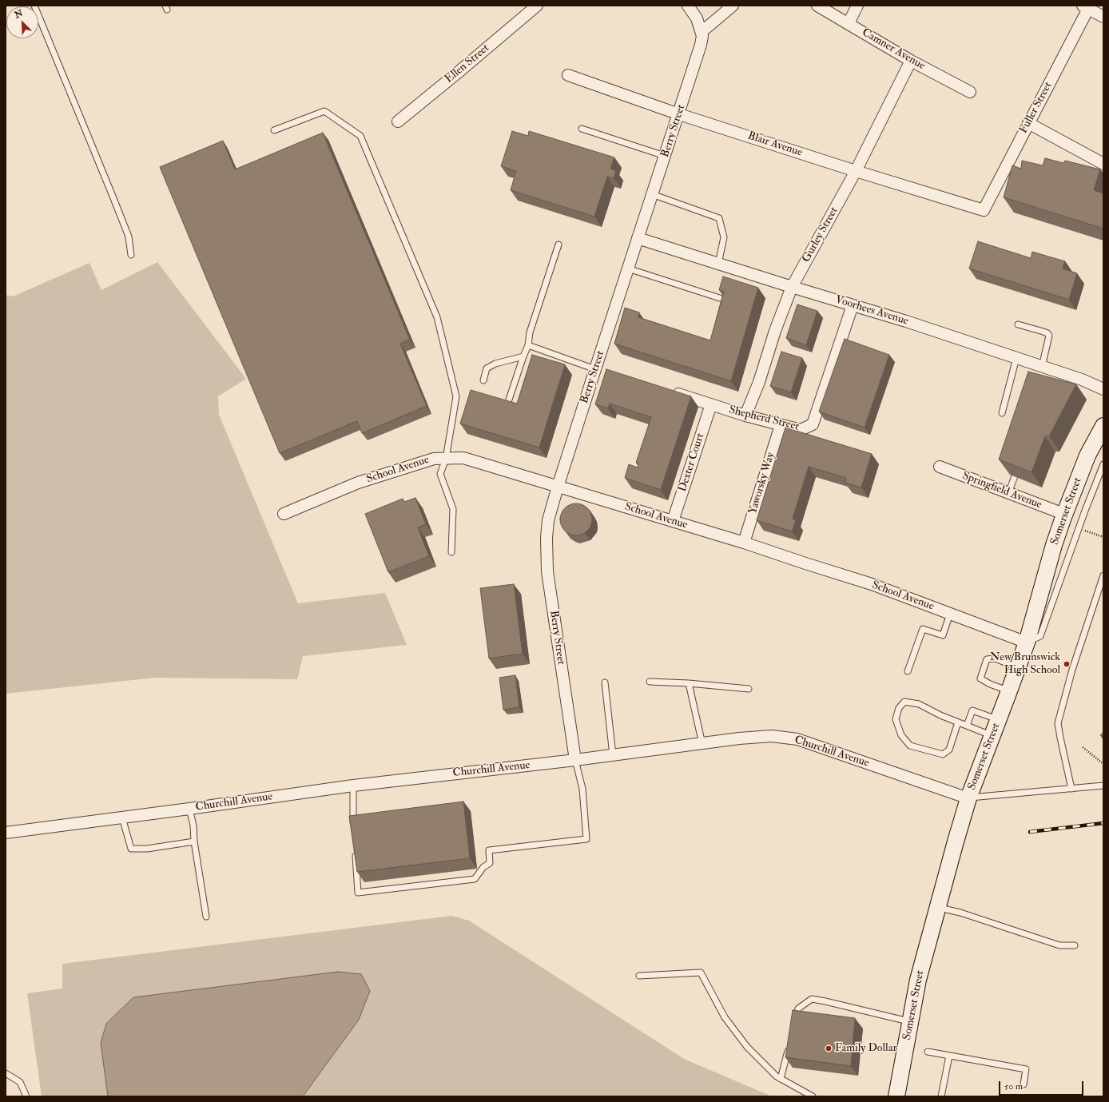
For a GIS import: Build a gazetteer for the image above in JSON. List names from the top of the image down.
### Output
{
  "streets": {
    "main road": ["Somerset Street"],
    "street": [
      "Camner Avenue",
      "Ellen Street",
      "Fuller Street",
      "Berry Street",
      "Blair Avenue",
      "Gurley Street",
      "Voorhees Avenue",
      "Shepherd Street",
      "Dexter Court",
      "School Avenue",
      "Yaworsky Way",
      "Springfield Avenue",
      "Churchill Avenue"
    ]
  },
  "crossings": [
    ["Camner Avenue", "Gurley Street"],
    ["Fuller Street", "Blair Avenue"],
    ["Berry Street", "Blair Avenue"],
    ["Berry Street", "Voorhees Avenue"],
    ["Berry Street", "School Avenue"],
    ["Berry Street", "Churchill Avenue"],
    ["Blair Avenue", "Gurley Street"],
    ["Gurley Street", "Voorhees Avenue"],
    ["Gurley Street", "Shepherd Street"],
    ["Voorhees Avenue", "Shepherd Street"],
    ["Shepherd Street", "Dexter Court"],
    ["Shepherd Street", "Yaworsky Way"],
    ["Dexter Court", "School Avenue"],
    ["School Avenue", "Yaworsky Way"],
    ["School Avenue", "Somerset Street"],
    ["Springfield Avenue", "Somerset Street"],
    ["Somerset Street", "Churchill Avenue"]
  ],
  "places": ["New Brunswick High School", "Family Dollar"],
  "scale_bar": "50 m",
  "north": "top left"
}
